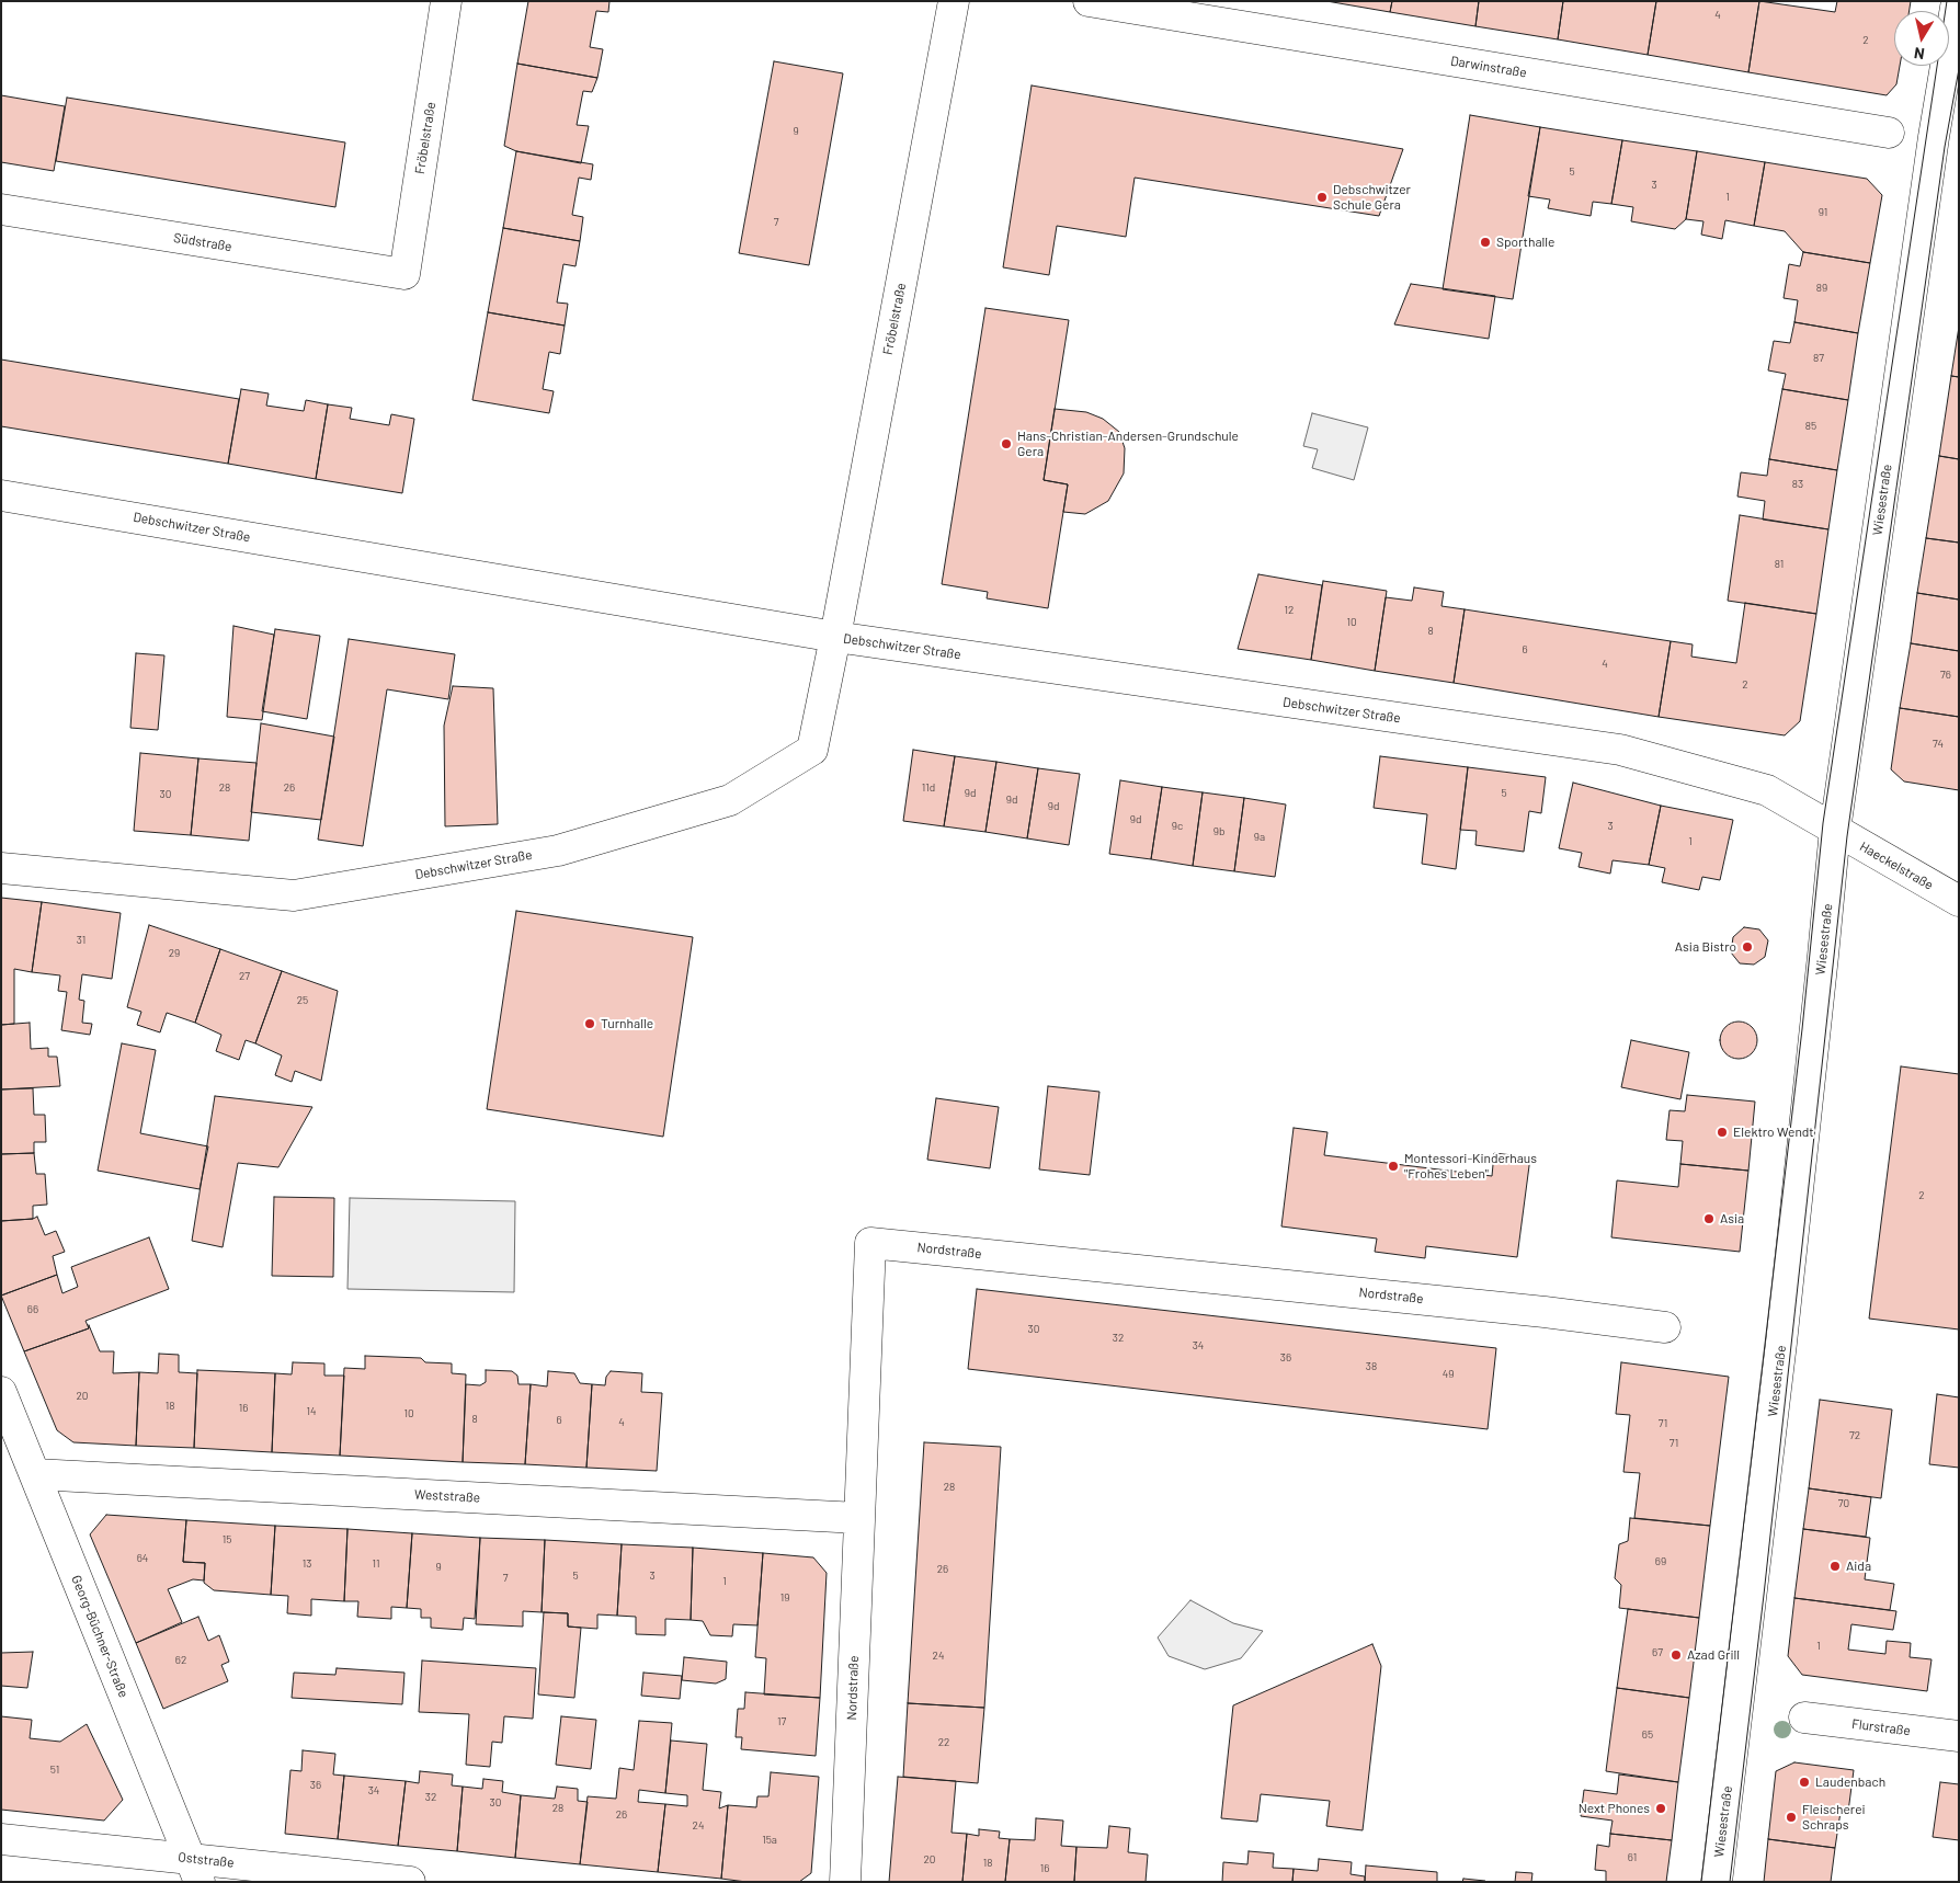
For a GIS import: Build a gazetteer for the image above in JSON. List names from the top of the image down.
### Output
{
  "streets": {
    "street": [
      "Darwinstraße",
      "Fröbelstraße",
      "Südstraße",
      "Wiesestraße",
      "Debschwitzer Straße",
      "Haeckelstraße",
      "Nordstraße",
      "Weststraße",
      "Georg-Büchner-Straße",
      "Flurstraße",
      "Oststraße"
    ]
  },
  "crossings": [
    ["Fröbelstraße", "Südstraße"],
    ["Fröbelstraße", "Debschwitzer Straße"],
    ["Wiesestraße", "Debschwitzer Straße"],
    ["Wiesestraße", "Haeckelstraße"],
    ["Debschwitzer Straße", "Haeckelstraße"],
    ["Nordstraße", "Weststraße"],
    ["Weststraße", "Georg-Büchner-Straße"],
    ["Georg-Büchner-Straße", "Oststraße"]
  ],
  "places": [
    "Debschwitzer Schule Gera",
    "Sporthalle",
    "Hans-Christian-Andersen-Grundschule Gera",
    "Asia Bistro",
    "Turnhalle",
    "Elektro Wendt",
    "Montessori-Kinderhaus \"Frohes Leben\"",
    "Asia",
    "Aida",
    "Azad Grill",
    "Laudenbach",
    "Next Phones",
    "Fleischerei Schraps"
  ],
  "house_numbers": [
    "4",
    "2",
    "9",
    "5",
    "3",
    "1",
    "91",
    "7",
    "89",
    "87",
    "85",
    "83",
    "81",
    "12",
    "10",
    "8",
    "6",
    "4",
    "76",
    "2",
    "74",
    "28",
    "26",
    "11d",
    "9d",
    "5",
    "30",
    "9d",
    "9d",
    "9d",
    "9c",
    "3",
    "9b",
    "9a",
    "1",
    "31",
    "29",
    "27",
    "25",
    "2",
    "66",
    "30",
    "32",
    "34",
    "36",
    "38",
    "49",
    "20",
    "18",
    "16",
    "14",
    "10",
    "8",
    "6",
    "4",
    "71",
    "72",
    "71",
    "28",
    "70",
    "15",
    "64",
    "69",
    "13",
    "11",
    "9",
    "26",
    "5",
    "3",
    "7",
    "1",
    "19",
    "1",
    "67",
    "24",
    "62",
    "17",
    "65",
    "22",
    "51",
    "36",
    "34",
    "32",
    "30",
    "28",
    "26",
    "24",
    "15a",
    "61",
    "20",
    "18",
    "16"
  ],
  "north": "bottom"
}
